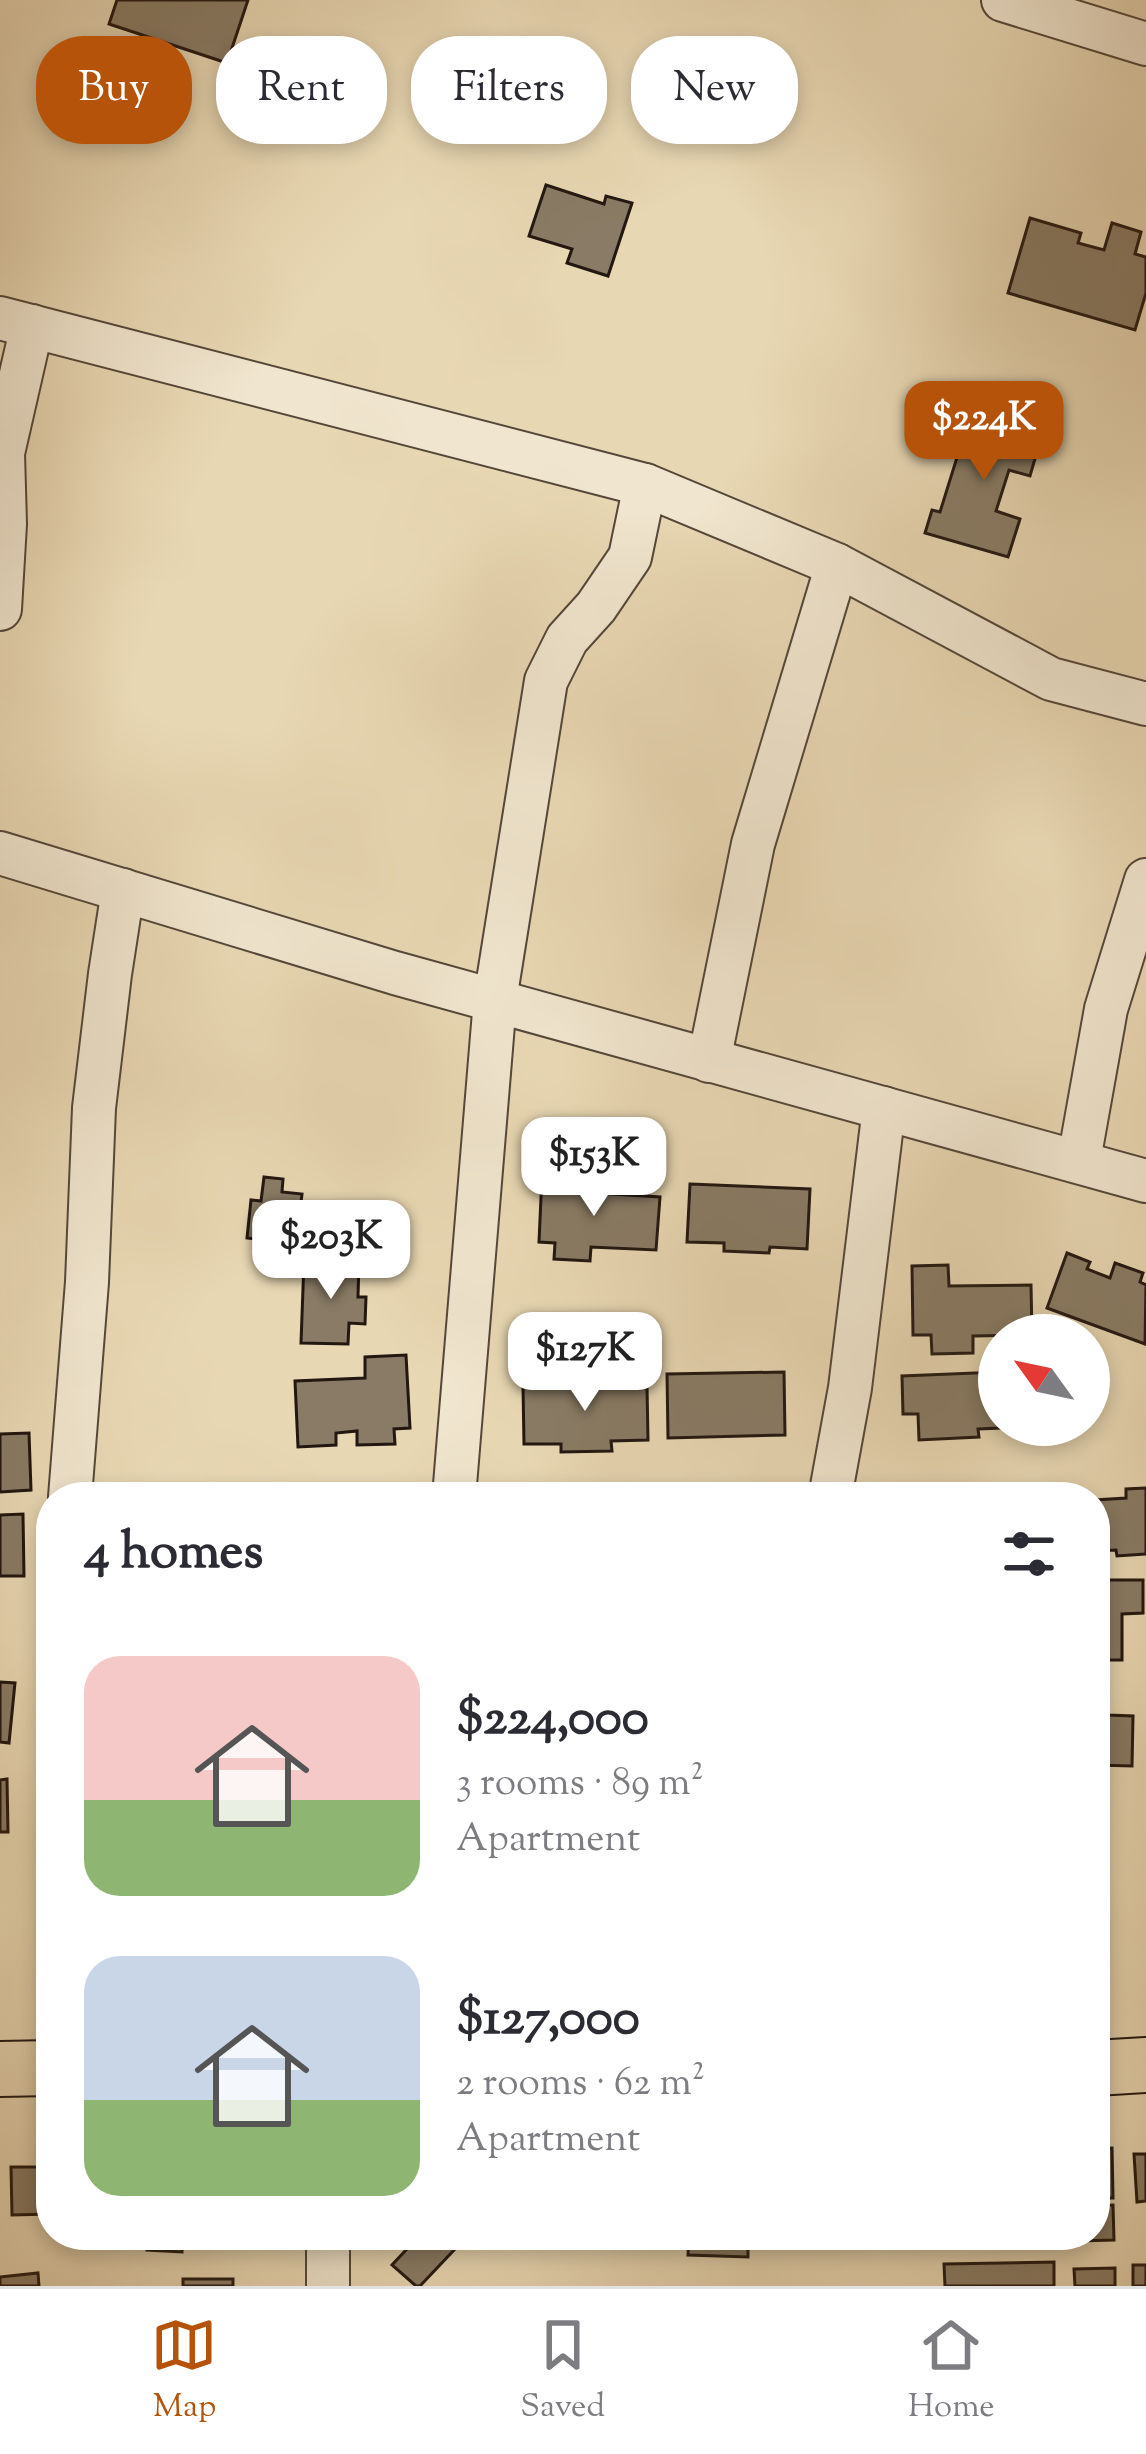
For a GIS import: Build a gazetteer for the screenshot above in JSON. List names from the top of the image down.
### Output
{
  "north": "top left",
  "page": {
    "chip": [
      "Buy",
      "Rent",
      "Filters",
      "New"
    ],
    "price": [
      "$224K",
      "$153K",
      "$203K",
      "$127K"
    ],
    "heading": "4 homes",
    "list": [
      {
        "name": "$224,000",
        "note": "3 rooms · 89 m² · Apartment"
      },
      {
        "name": "$127,000",
        "note": "2 rooms · 62 m² · Apartment"
      }
    ],
    "tabs": ["Map", "Saved", "Home"]
  }
}
